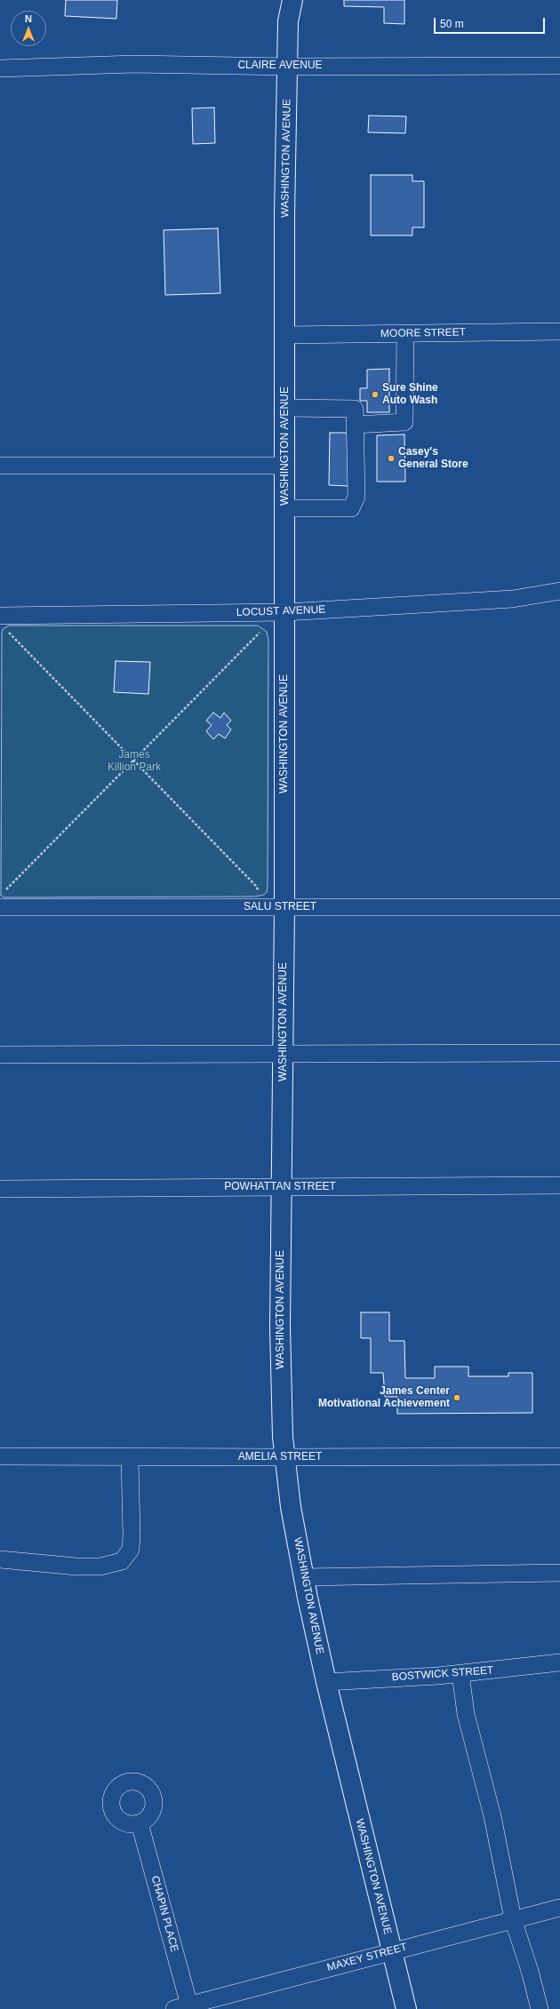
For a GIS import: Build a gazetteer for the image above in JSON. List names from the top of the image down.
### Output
{
  "streets": {
    "main road": ["WASHINGTON AVENUE"],
    "street": [
      "CLAIRE AVENUE",
      "MOORE STREET",
      "LOCUST AVENUE",
      "SALU STREET",
      "POWHATTAN STREET",
      "AMELIA STREET",
      "BOSTWICK STREET",
      "CHAPIN PLACE",
      "MAXEY STREET"
    ]
  },
  "crossings": [
    ["CLAIRE AVENUE", "WASHINGTON AVENUE"],
    ["WASHINGTON AVENUE", "MOORE STREET"],
    ["WASHINGTON AVENUE", "LOCUST AVENUE"],
    ["WASHINGTON AVENUE", "SALU STREET"],
    ["WASHINGTON AVENUE", "POWHATTAN STREET"],
    ["WASHINGTON AVENUE", "AMELIA STREET"],
    ["WASHINGTON AVENUE", "BOSTWICK STREET"],
    ["WASHINGTON AVENUE", "MAXEY STREET"],
    ["CHAPIN PLACE", "MAXEY STREET"]
  ],
  "parks": ["James Killion Park"],
  "places": ["Sure Shine Auto Wash", "Casey's General Store", "James Center Motivational Achievement"],
  "scale_bar": "50 m",
  "north": "top"
}
